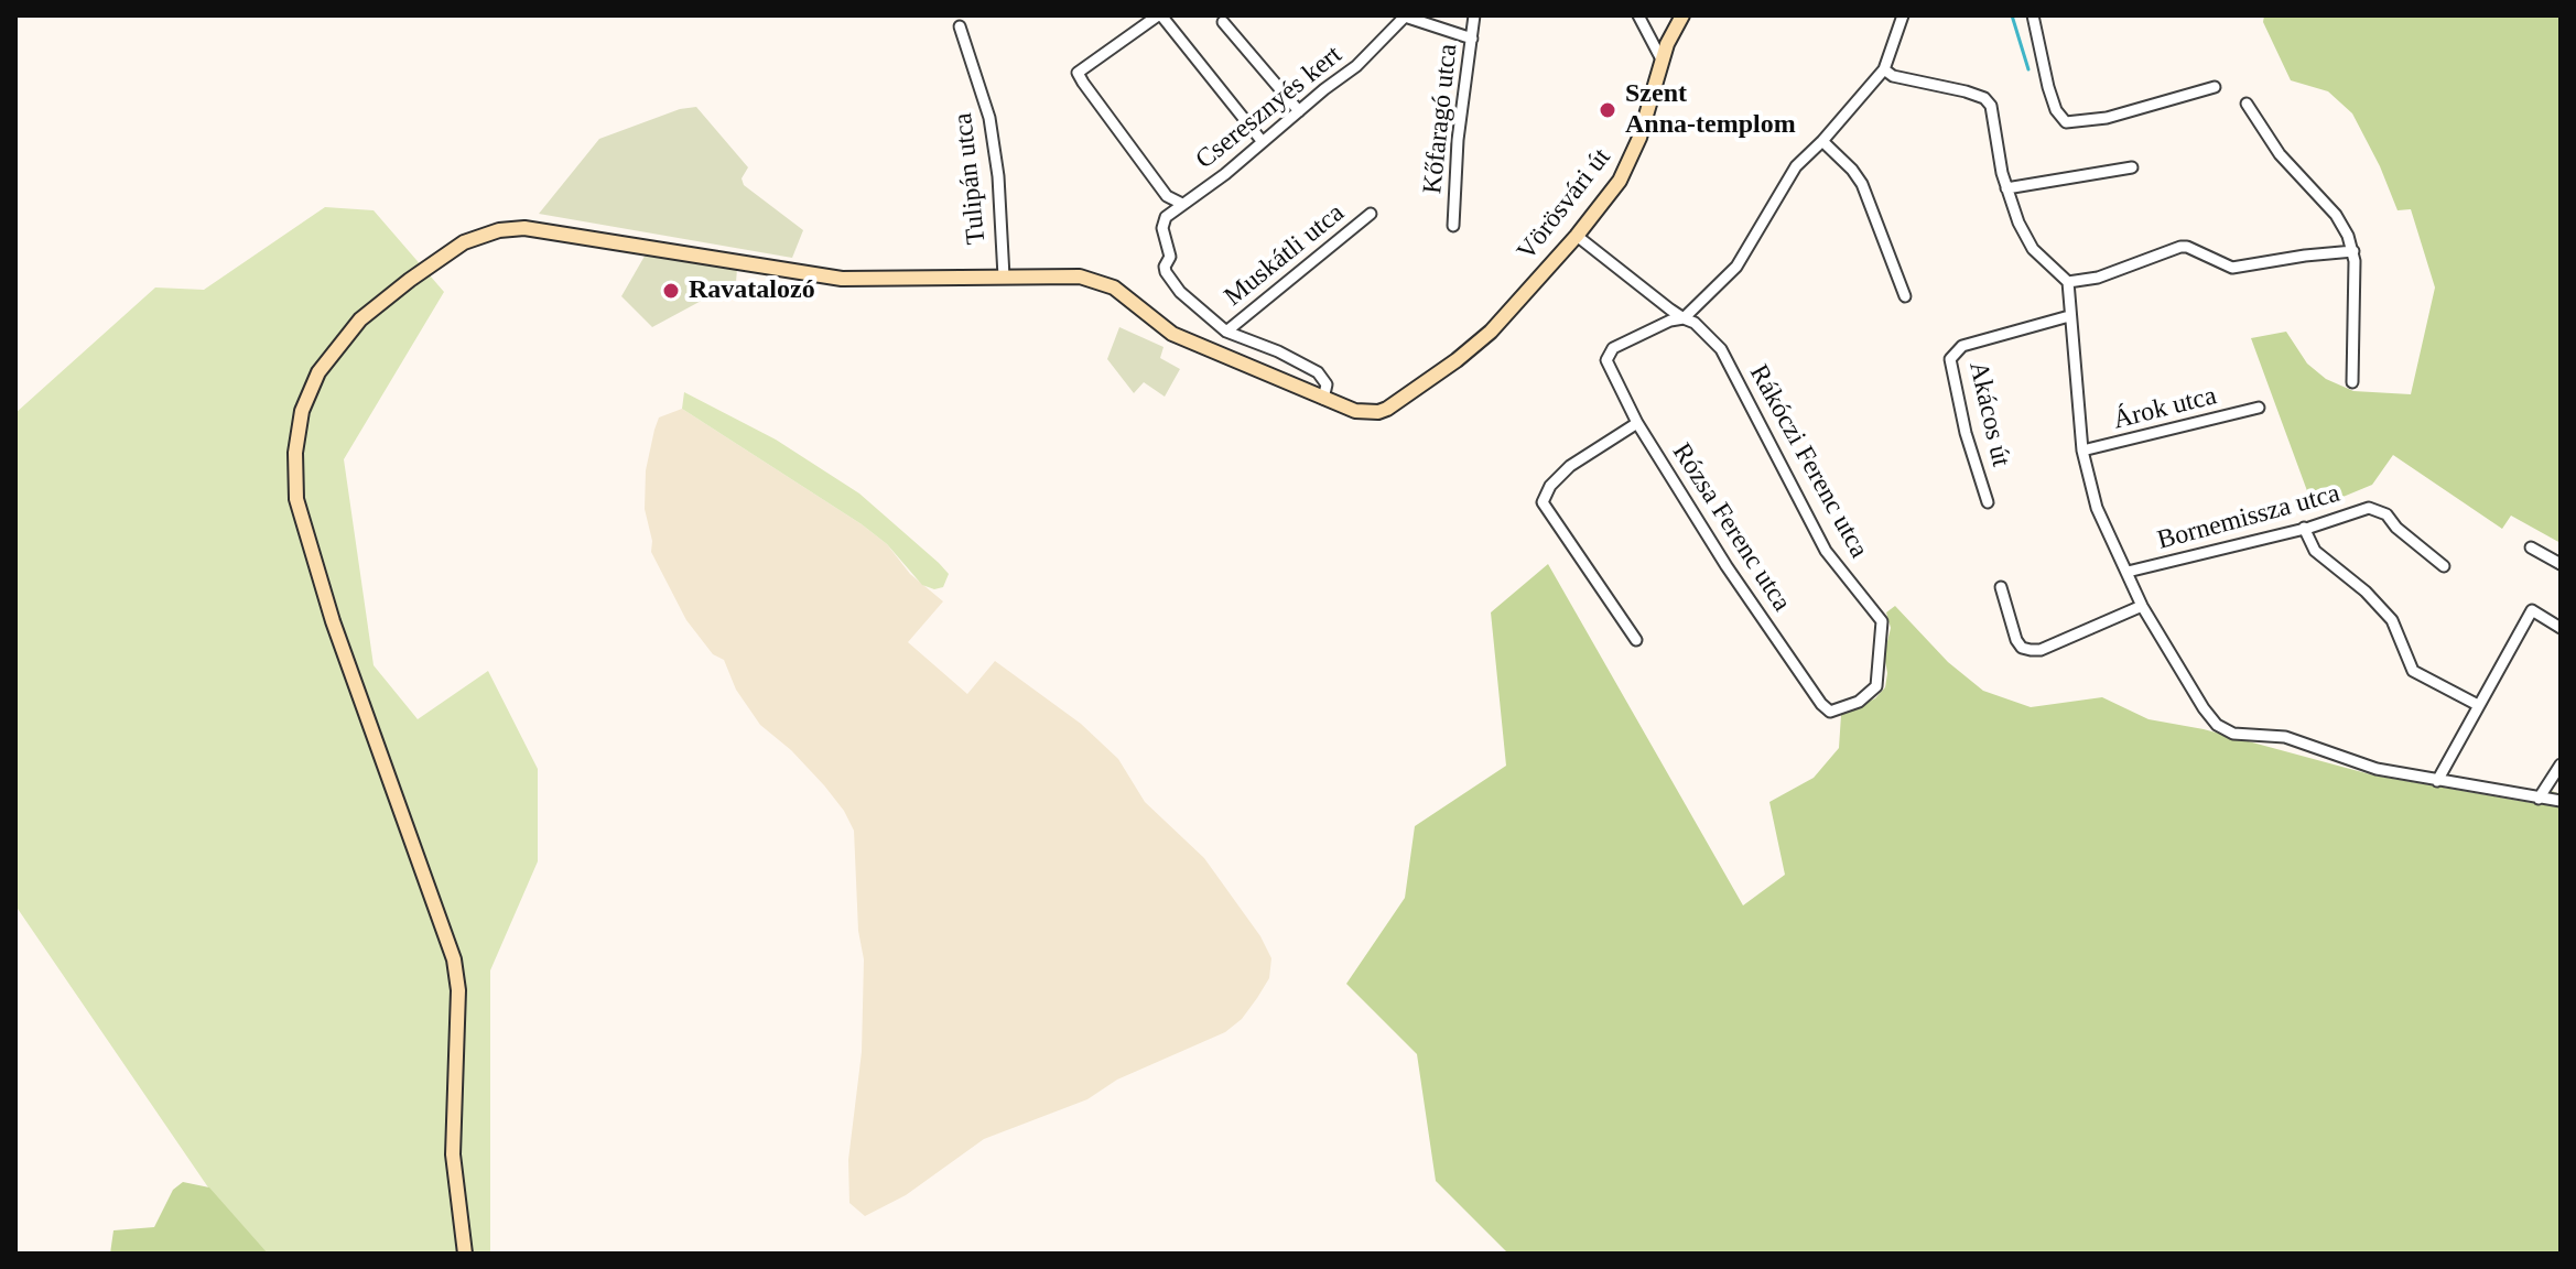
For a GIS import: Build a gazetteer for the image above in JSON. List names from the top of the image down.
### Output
{
  "streets": {
    "main road": ["Vörösvári út"],
    "street": [
      "Cseresznyés kert",
      "Kőfaragó utca",
      "Tulipán utca",
      "Muskátli utca",
      "Árok utca",
      "Akácos út",
      "Rákóczi Ferenc utca",
      "Bornemissza utca",
      "Rózsa Ferenc utca"
    ]
  },
  "crossings": [
    ["Cseresznyés kert", "Kőfaragó utca"],
    ["Tulipán utca", "Vörösvári út"],
    ["Rákóczi Ferenc utca", "Rózsa Ferenc utca"]
  ],
  "places": ["Szent Anna-templom", "Ravatalozó"]
}
